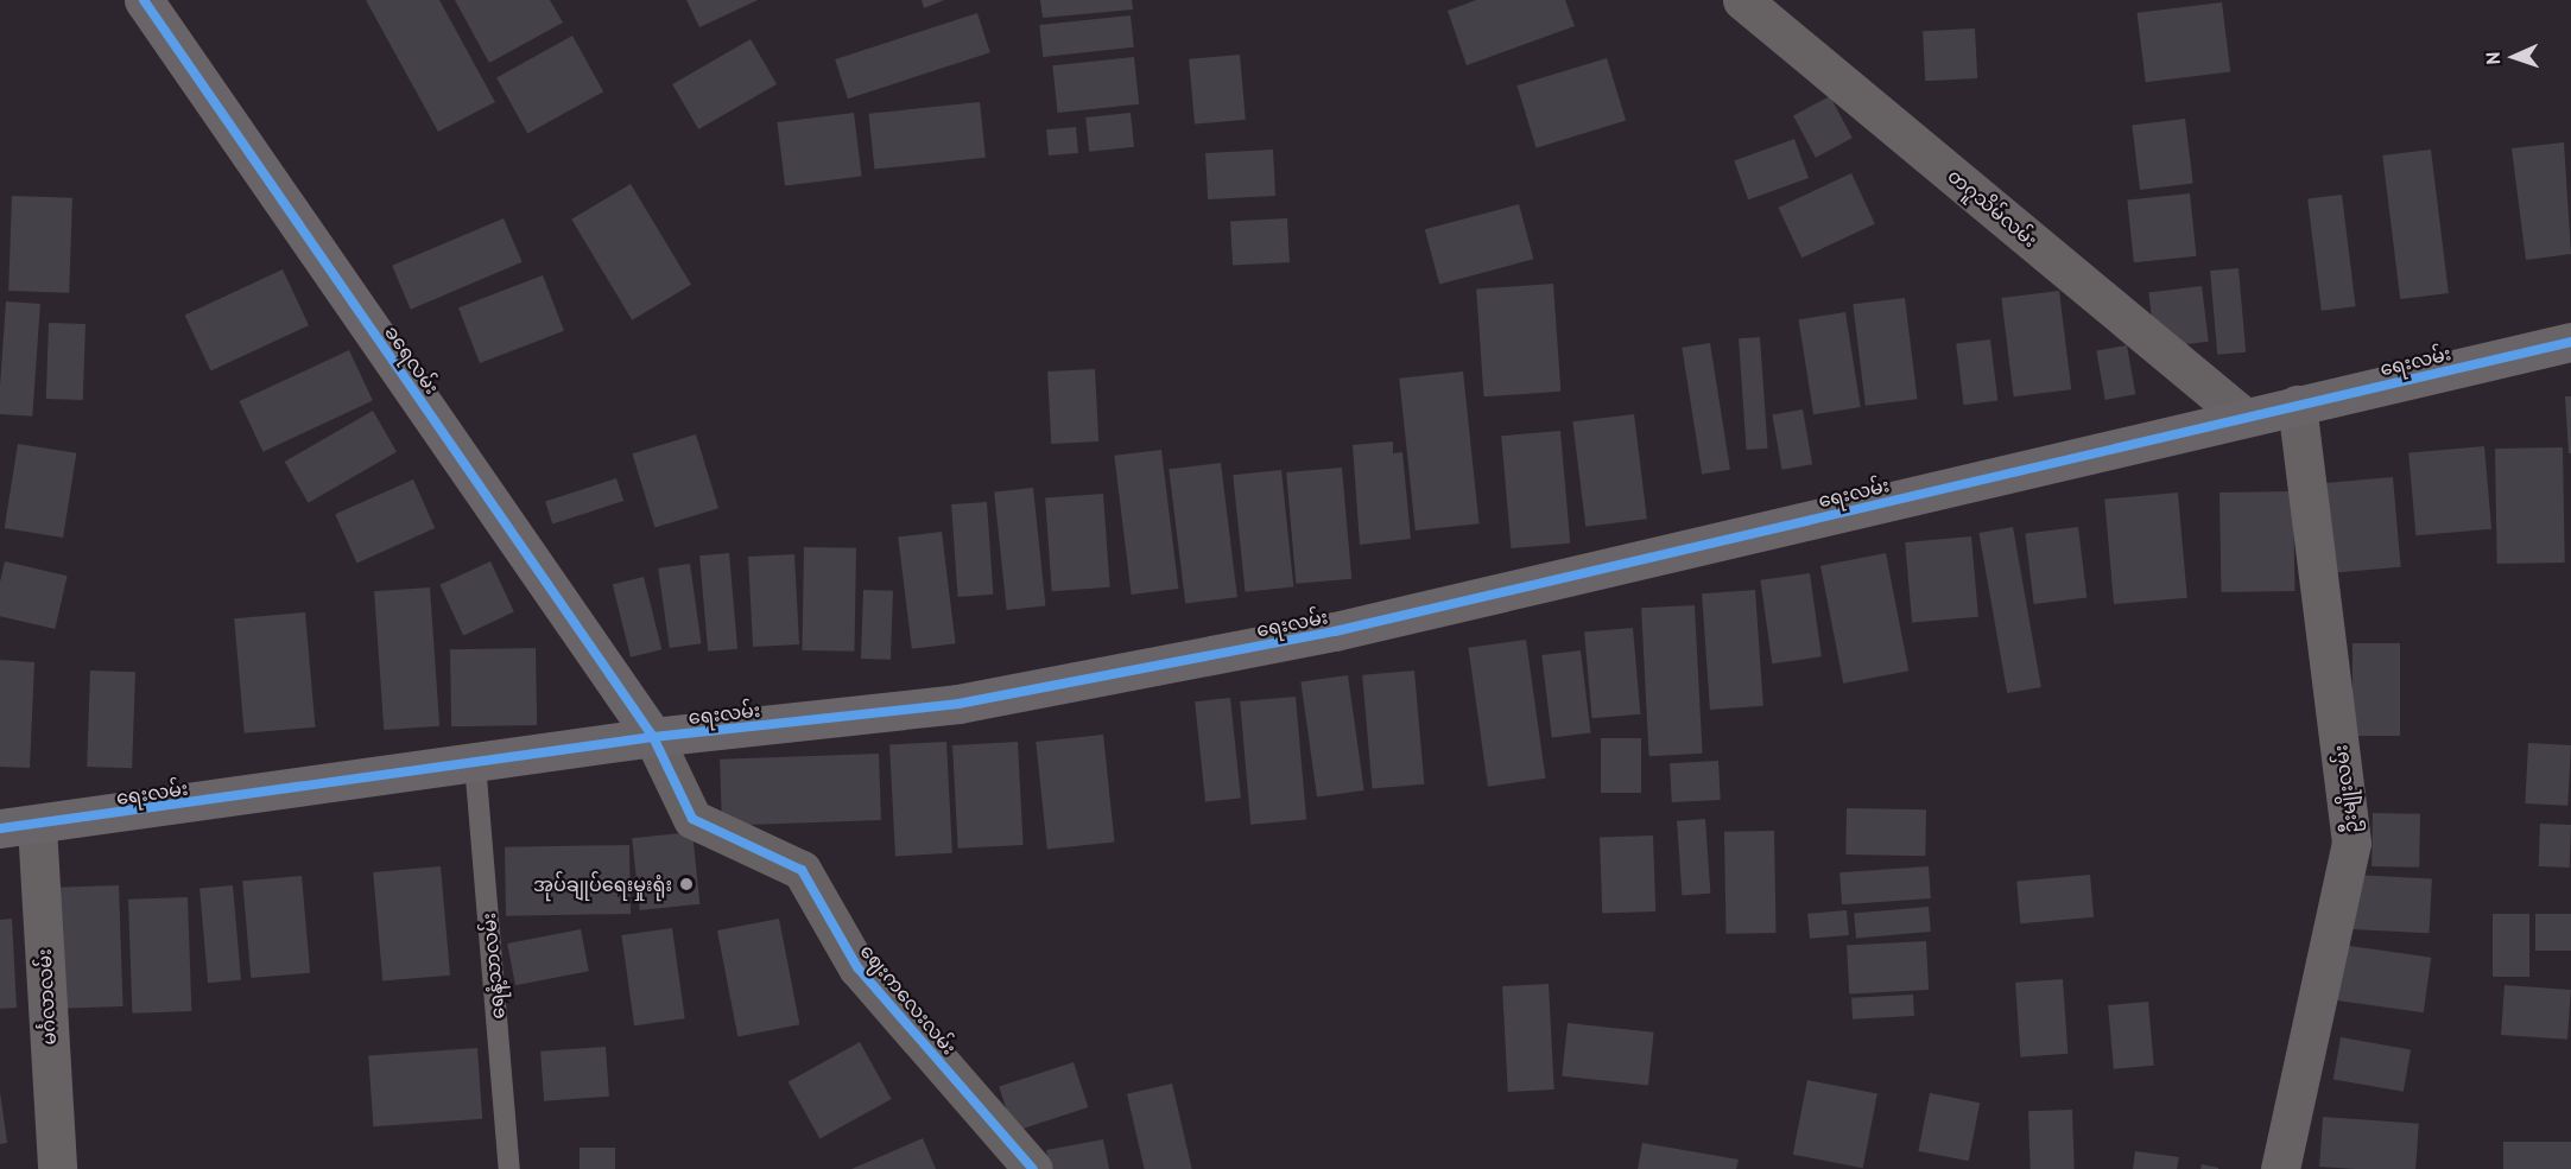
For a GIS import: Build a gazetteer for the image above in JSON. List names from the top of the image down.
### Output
{
  "streets": {
    "street": [
      "တဂူသိမ်လမ်း",
      "ခရေလမ်း",
      "ရေးလမ်း",
      "ဦးမျိုးလမ်း",
      "မင်္ဂလာလမ်း",
      "ဈေးကလေးလမ်း"
    ],
    "lane": ["ရေနံ့သာလမ်း"]
  },
  "crossings": [
    ["တဂူသိမ်လမ်း", "ရေးလမ်း"],
    ["ခရေလမ်း", "ရေးလမ်း"],
    ["ခရေလမ်း", "ဈေးကလေးလမ်း"],
    ["ရေးလမ်း", "ဦးမျိုးလမ်း"],
    ["ရေးလမ်း", "ရေနံ့သာလမ်း"],
    ["ရေးလမ်း", "မင်္ဂလာလမ်း"],
    ["ရေးလမ်း", "ဈေးကလေးလမ်း"]
  ],
  "places": ["အုပ်ချုပ်ရေးမှုးရုံး"],
  "north": "left"
}
